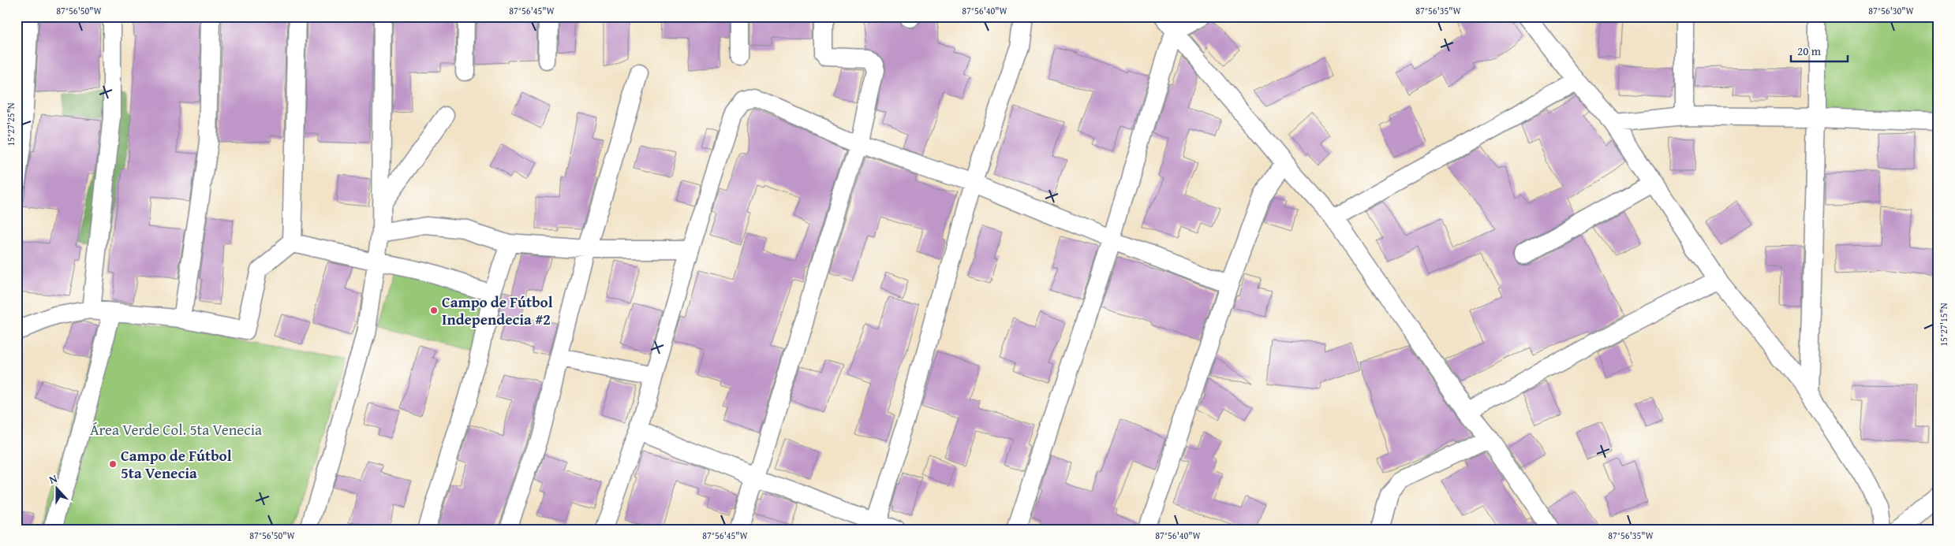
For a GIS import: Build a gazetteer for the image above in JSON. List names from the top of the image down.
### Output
{
  "parks": ["Área Verde Col. 5ta Venecia"],
  "places": ["Campo de Fútbol Independecia #2", "Campo de Fútbol 5ta Venecia"],
  "scale_bar": "20 m",
  "north": "top",
  "coordinates": [
    "87°56'50\"W",
    "87°56'45\"W",
    "87°56'40\"W",
    "87°56'35\"W",
    "87°56'30\"W",
    "15°27'25\"N",
    "15°27'15\"N"
  ]
}
